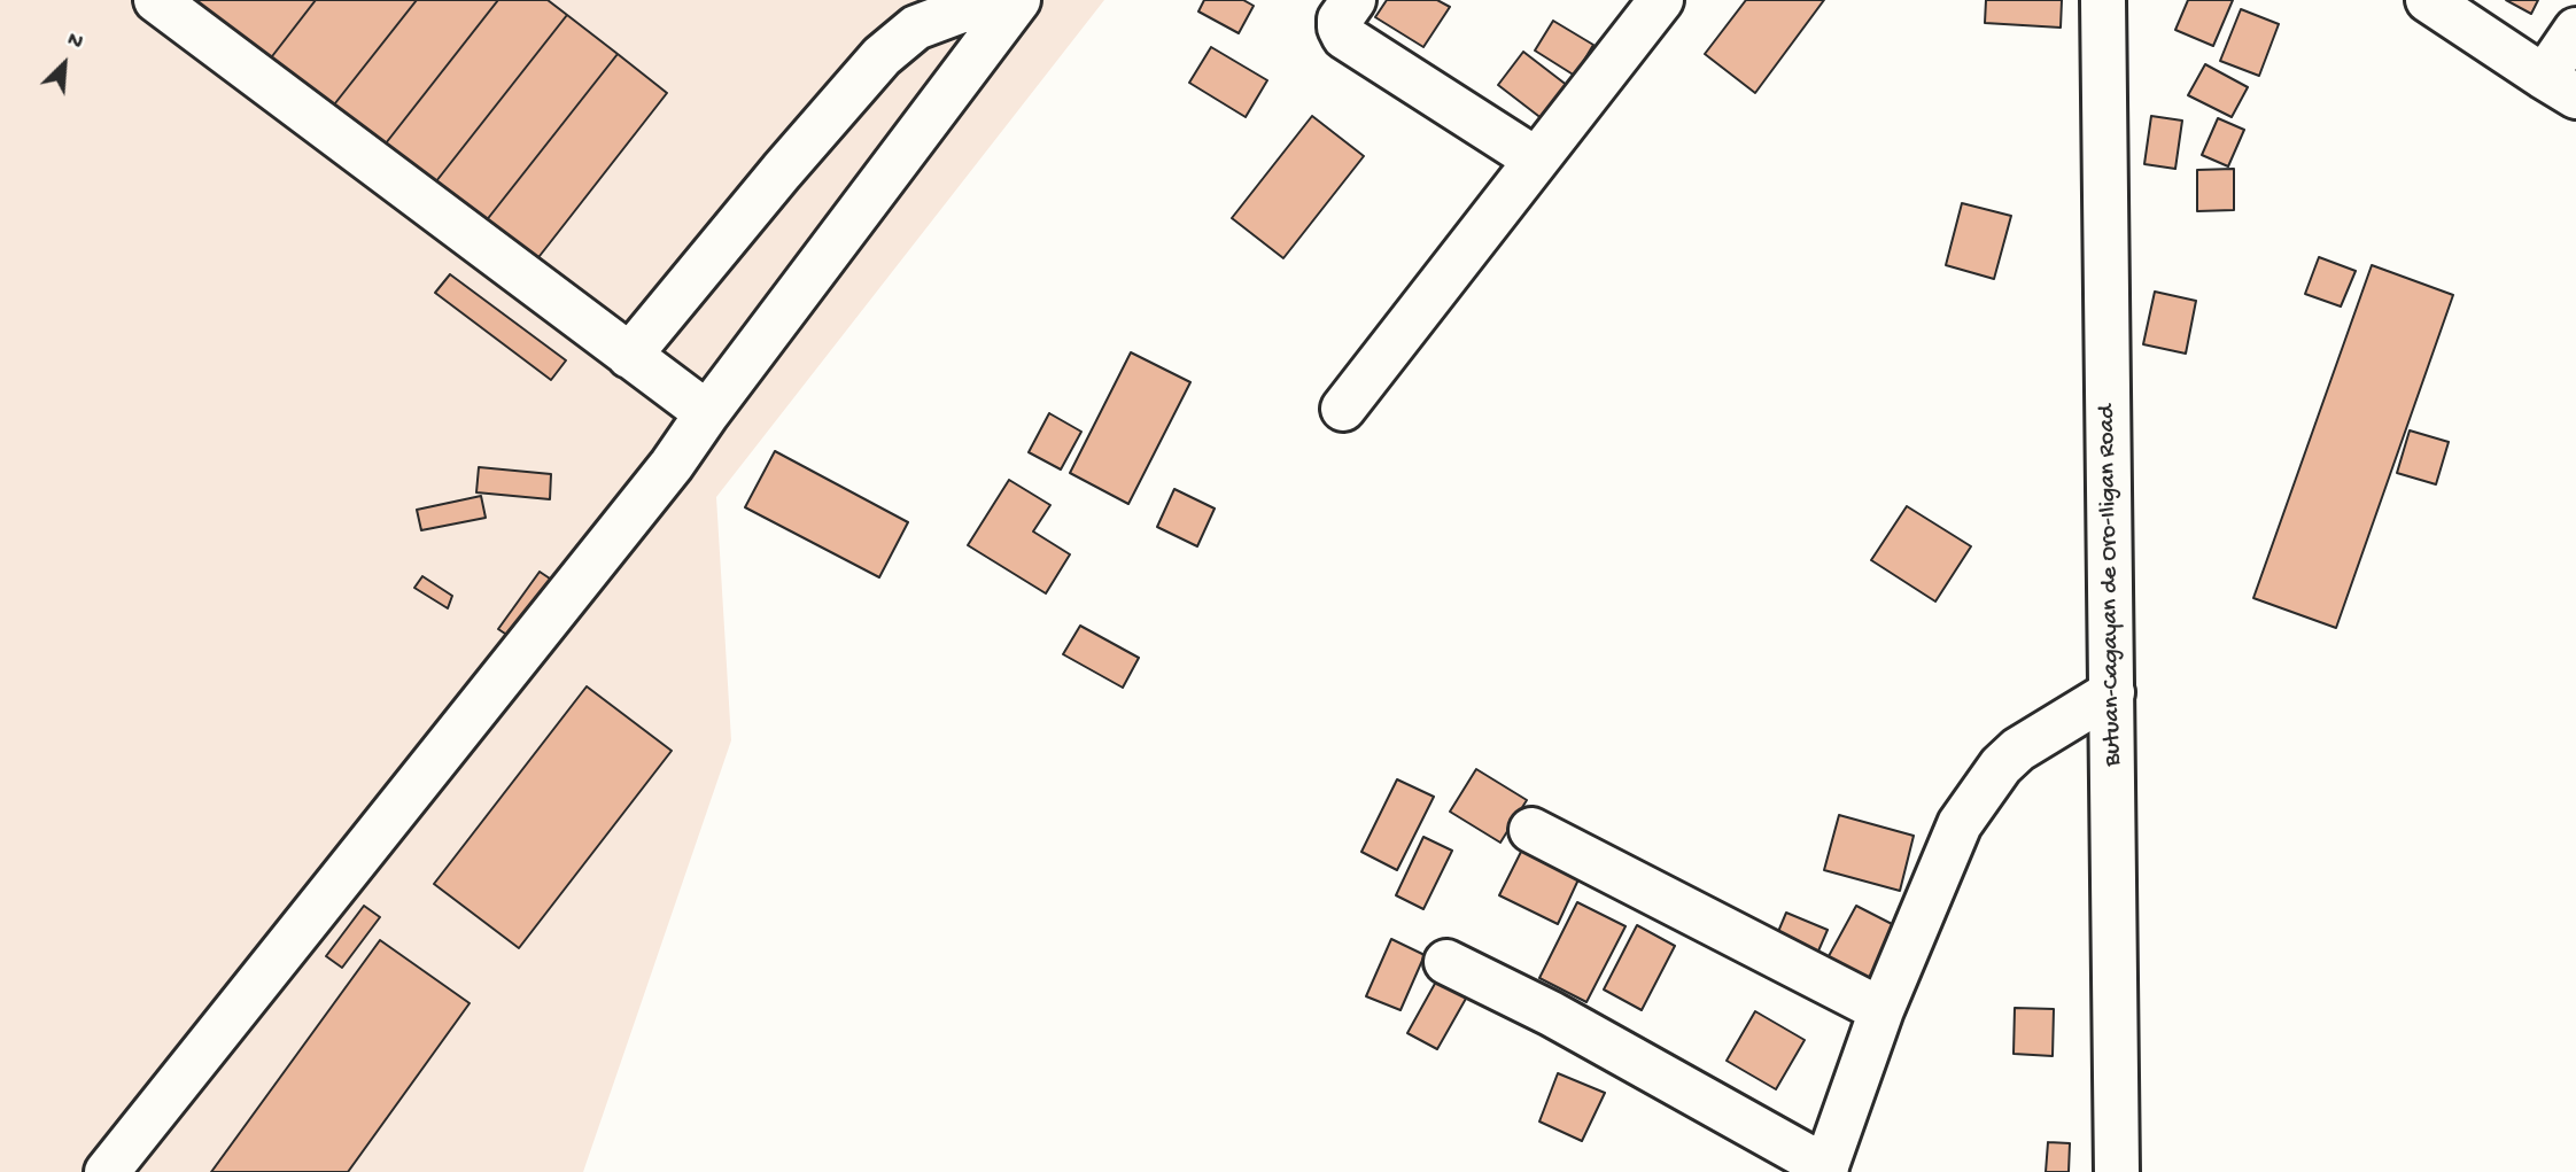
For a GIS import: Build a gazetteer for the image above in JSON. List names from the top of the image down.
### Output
{
  "streets": {
    "main road": ["Butuan-Cagayan de Oro-Iligan Road"]
  },
  "north": "top right"
}
